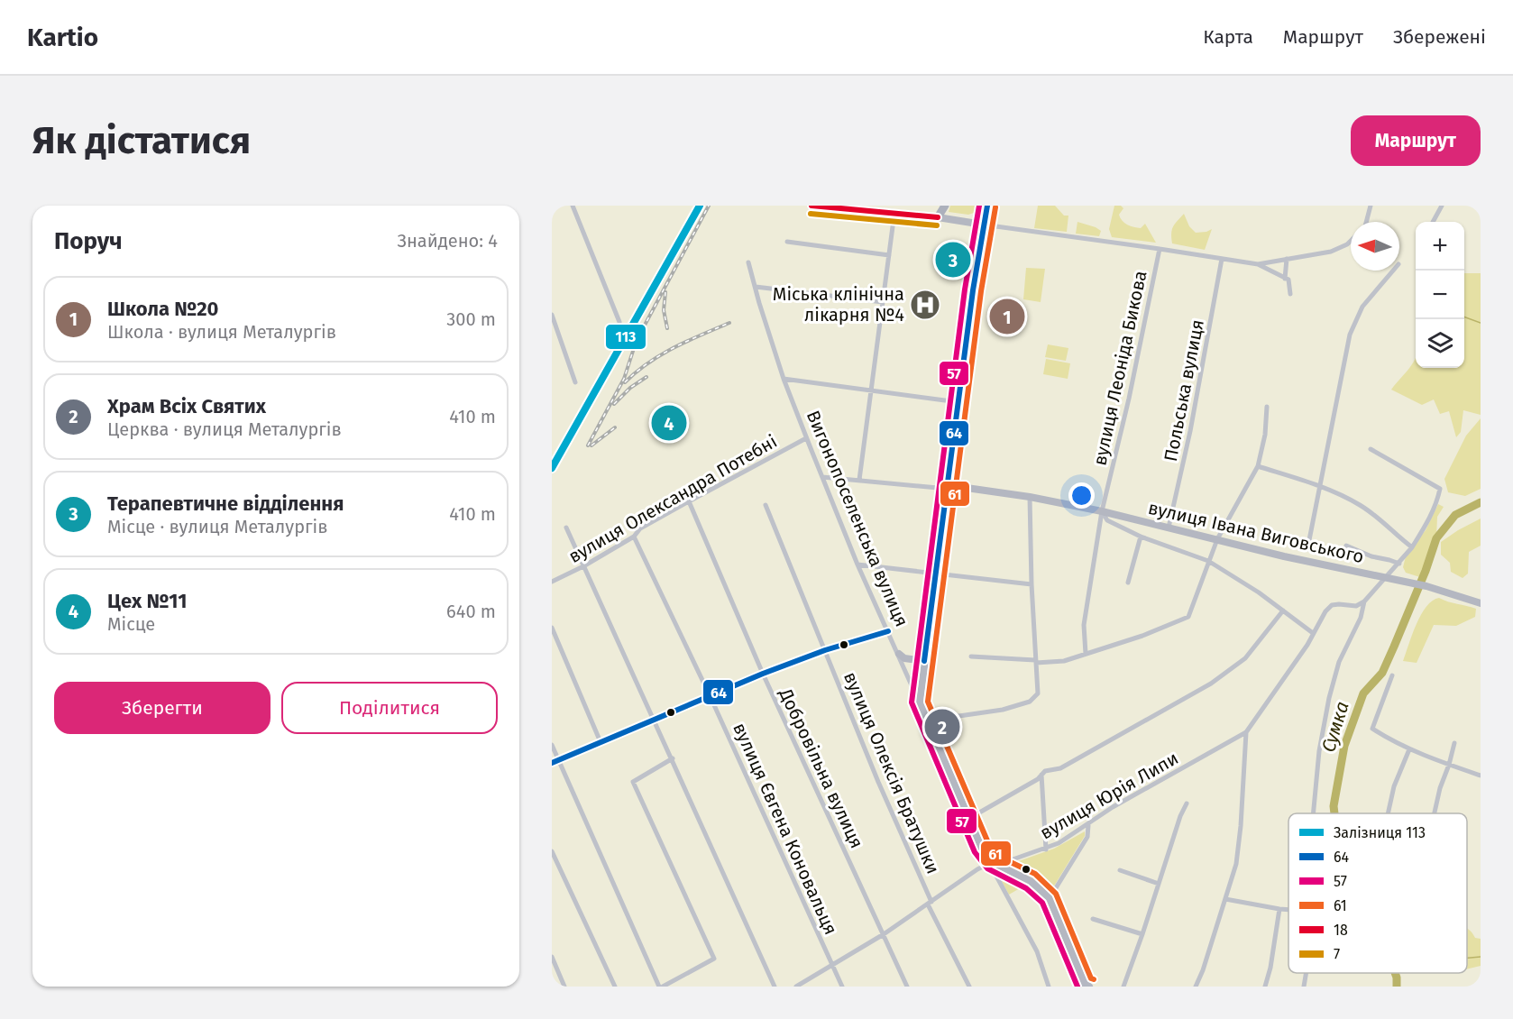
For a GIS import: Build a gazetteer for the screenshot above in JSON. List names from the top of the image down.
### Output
{
  "streets": {
    "main road": ["Вигонопоселенська вулиця", "вулиця Івана Виговського"],
    "street": [
      "вулиця Леоніда Бикова",
      "Польська вулиця",
      "вулиця Олександра Потебні",
      "Добровільна вулиця",
      "вулиця Олексія Братушки",
      "вулиця Юрія Липи",
      "вулиця Євгена Коновальця"
    ]
  },
  "crossings": [
    ["вулиця Леоніда Бикова", "вулиця Івана Виговського"],
    ["Польська вулиця", "вулиця Івана Виговського"],
    ["вулиця Олександра Потебні", "Вигонопоселенська вулиця"],
    ["вулиця Олександра Потебні", "Добровільна вулиця"],
    ["вулиця Олександра Потебні", "вулиця Євгена Коновальця"],
    ["Вигонопоселенська вулиця", "вулиця Юрія Липи"],
    ["Добровільна вулиця", "вулиця Юрія Липи"],
    ["вулиця Олексія Братушки", "вулиця Юрія Липи"],
    ["вулиця Юрія Липи", "вулиця Євгена Коновальця"]
  ],
  "water": ["Сумка"],
  "places": {
    "hospital": ["Міська клінічна лікарня №4"]
  },
  "lines": [
    "rail line 113",
    "transit line 64",
    "transit line 57",
    "transit line 18",
    "transit line 61",
    "transit line 7"
  ],
  "legend": [
    "Залізниця 113",
    "64",
    "57",
    "61",
    "18",
    "7"
  ],
  "north": "left",
  "page": {
    "header": "Kartio",
    "nav": ["Карта", "Маршрут", "Збережені"],
    "buttons": [
      "Маршрут",
      ["Зберегти", "Поділитися"]
    ],
    "title": "Як дістатися",
    "heading": ["Поруч", "Знайдено: 4"],
    "map_buttons": ["+", "−"],
    "pins": [
      "3",
      "1",
      "4",
      "2"
    ],
    "list": [
      {
        "mark": "1",
        "name": "Школа №20",
        "note": "Школа · вулиця Металургів",
        "value": "300 m"
      },
      {
        "mark": "2",
        "name": "Храм Всіх Святих",
        "note": "Церква · вулиця Металургів",
        "value": "410 m"
      },
      {
        "mark": "3",
        "name": "Терапевтичне відділення",
        "note": "Місце · вулиця Металургів",
        "value": "410 m"
      },
      {
        "mark": "4",
        "name": "Цех №11",
        "note": "Місце",
        "value": "640 m"
      }
    ]
  }
}
